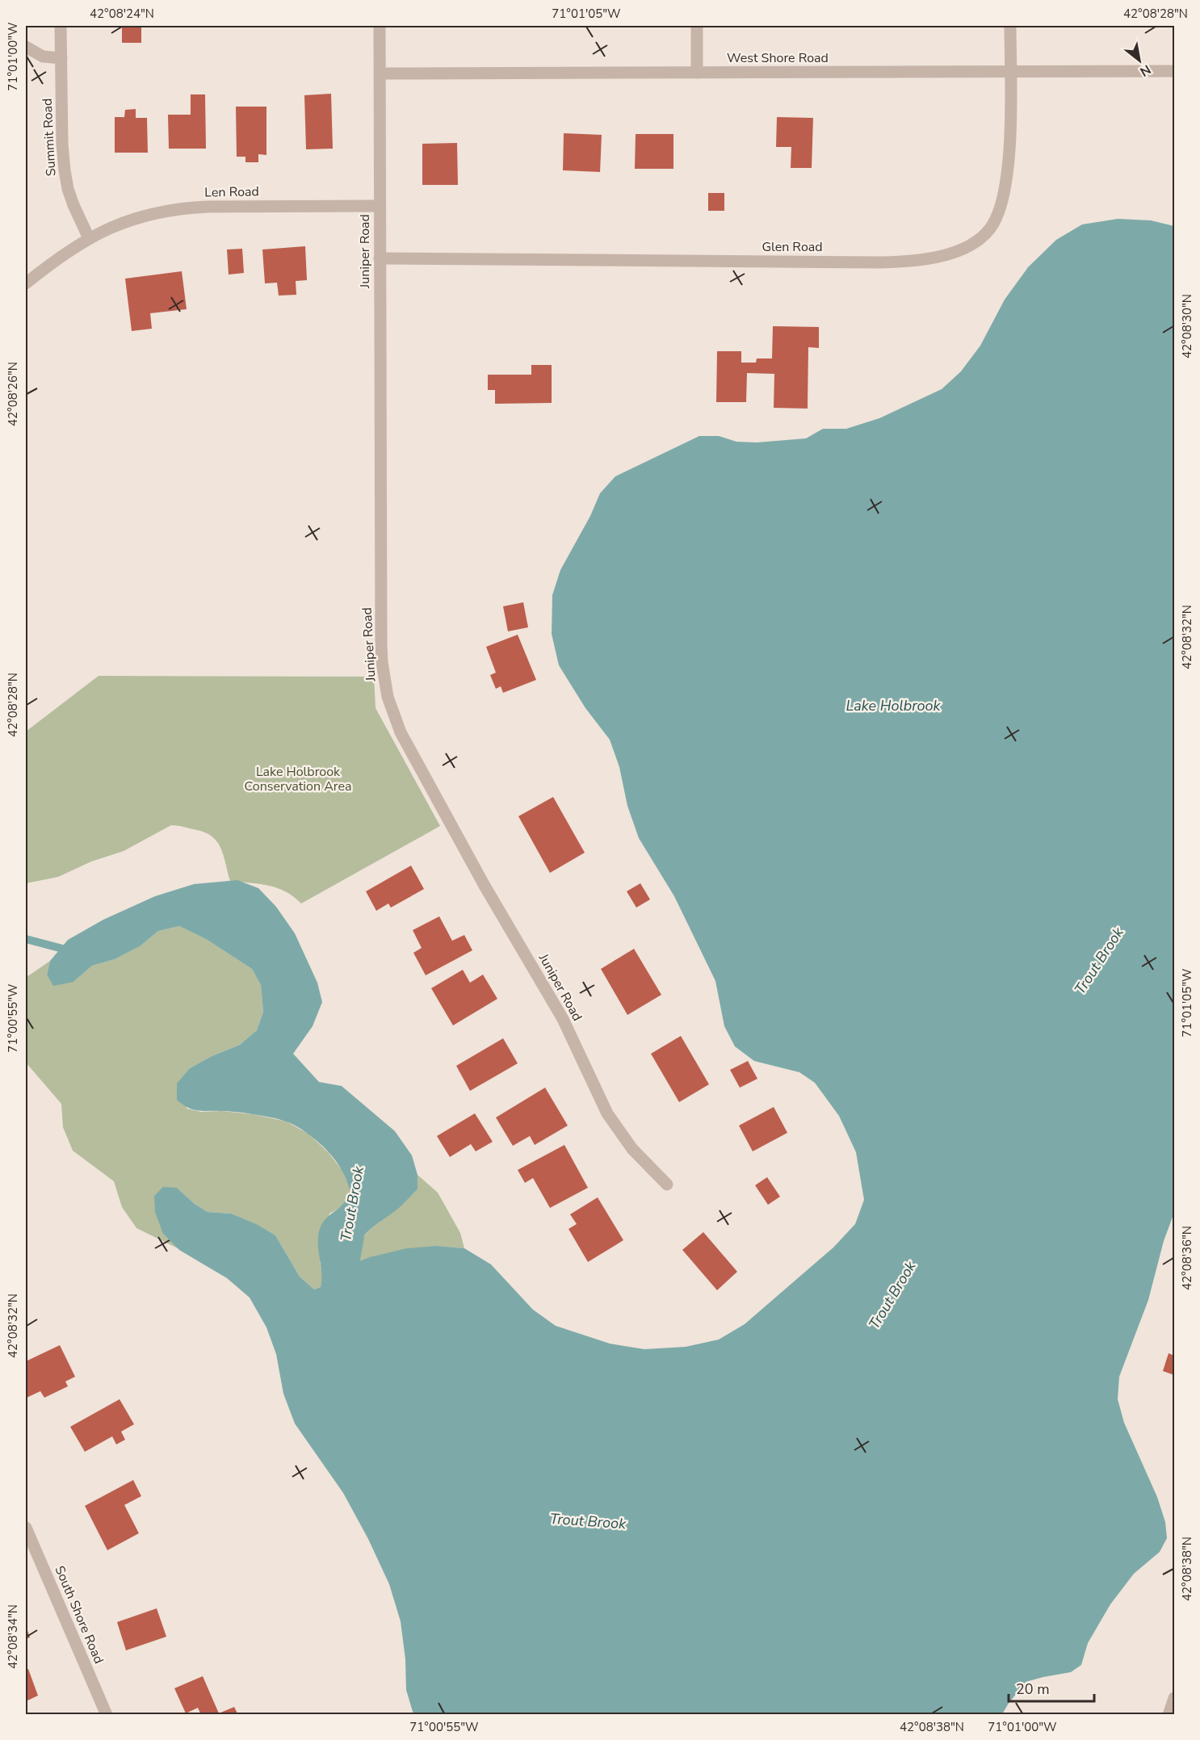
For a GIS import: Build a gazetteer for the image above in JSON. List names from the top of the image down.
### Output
{
  "streets": {
    "street": [
      "West Shore Road",
      "Summit Road",
      "Len Road",
      "Glen Road",
      "Juniper Road",
      "South Shore Road"
    ]
  },
  "crossings": [
    ["West Shore Road", "Glen Road"],
    ["West Shore Road", "Juniper Road"],
    ["Summit Road", "Len Road"],
    ["Len Road", "Juniper Road"],
    ["Glen Road", "Juniper Road"]
  ],
  "water": ["Lake Holbrook", "Trout Brook"],
  "parks": ["Lake Holbrook Conservation Area"],
  "scale_bar": "20 m",
  "north": "bottom right",
  "coordinates": [
    "42°08'24\"N",
    "71°01'05\"W",
    "42°08'28\"N",
    "71°01'00\"W",
    "42°08'30\"N",
    "42°08'26\"N",
    "42°08'32\"N",
    "71°00'55\"W",
    "42°08'36\"N",
    "42°08'38\"N",
    "42°08'34\"N"
  ]
}
